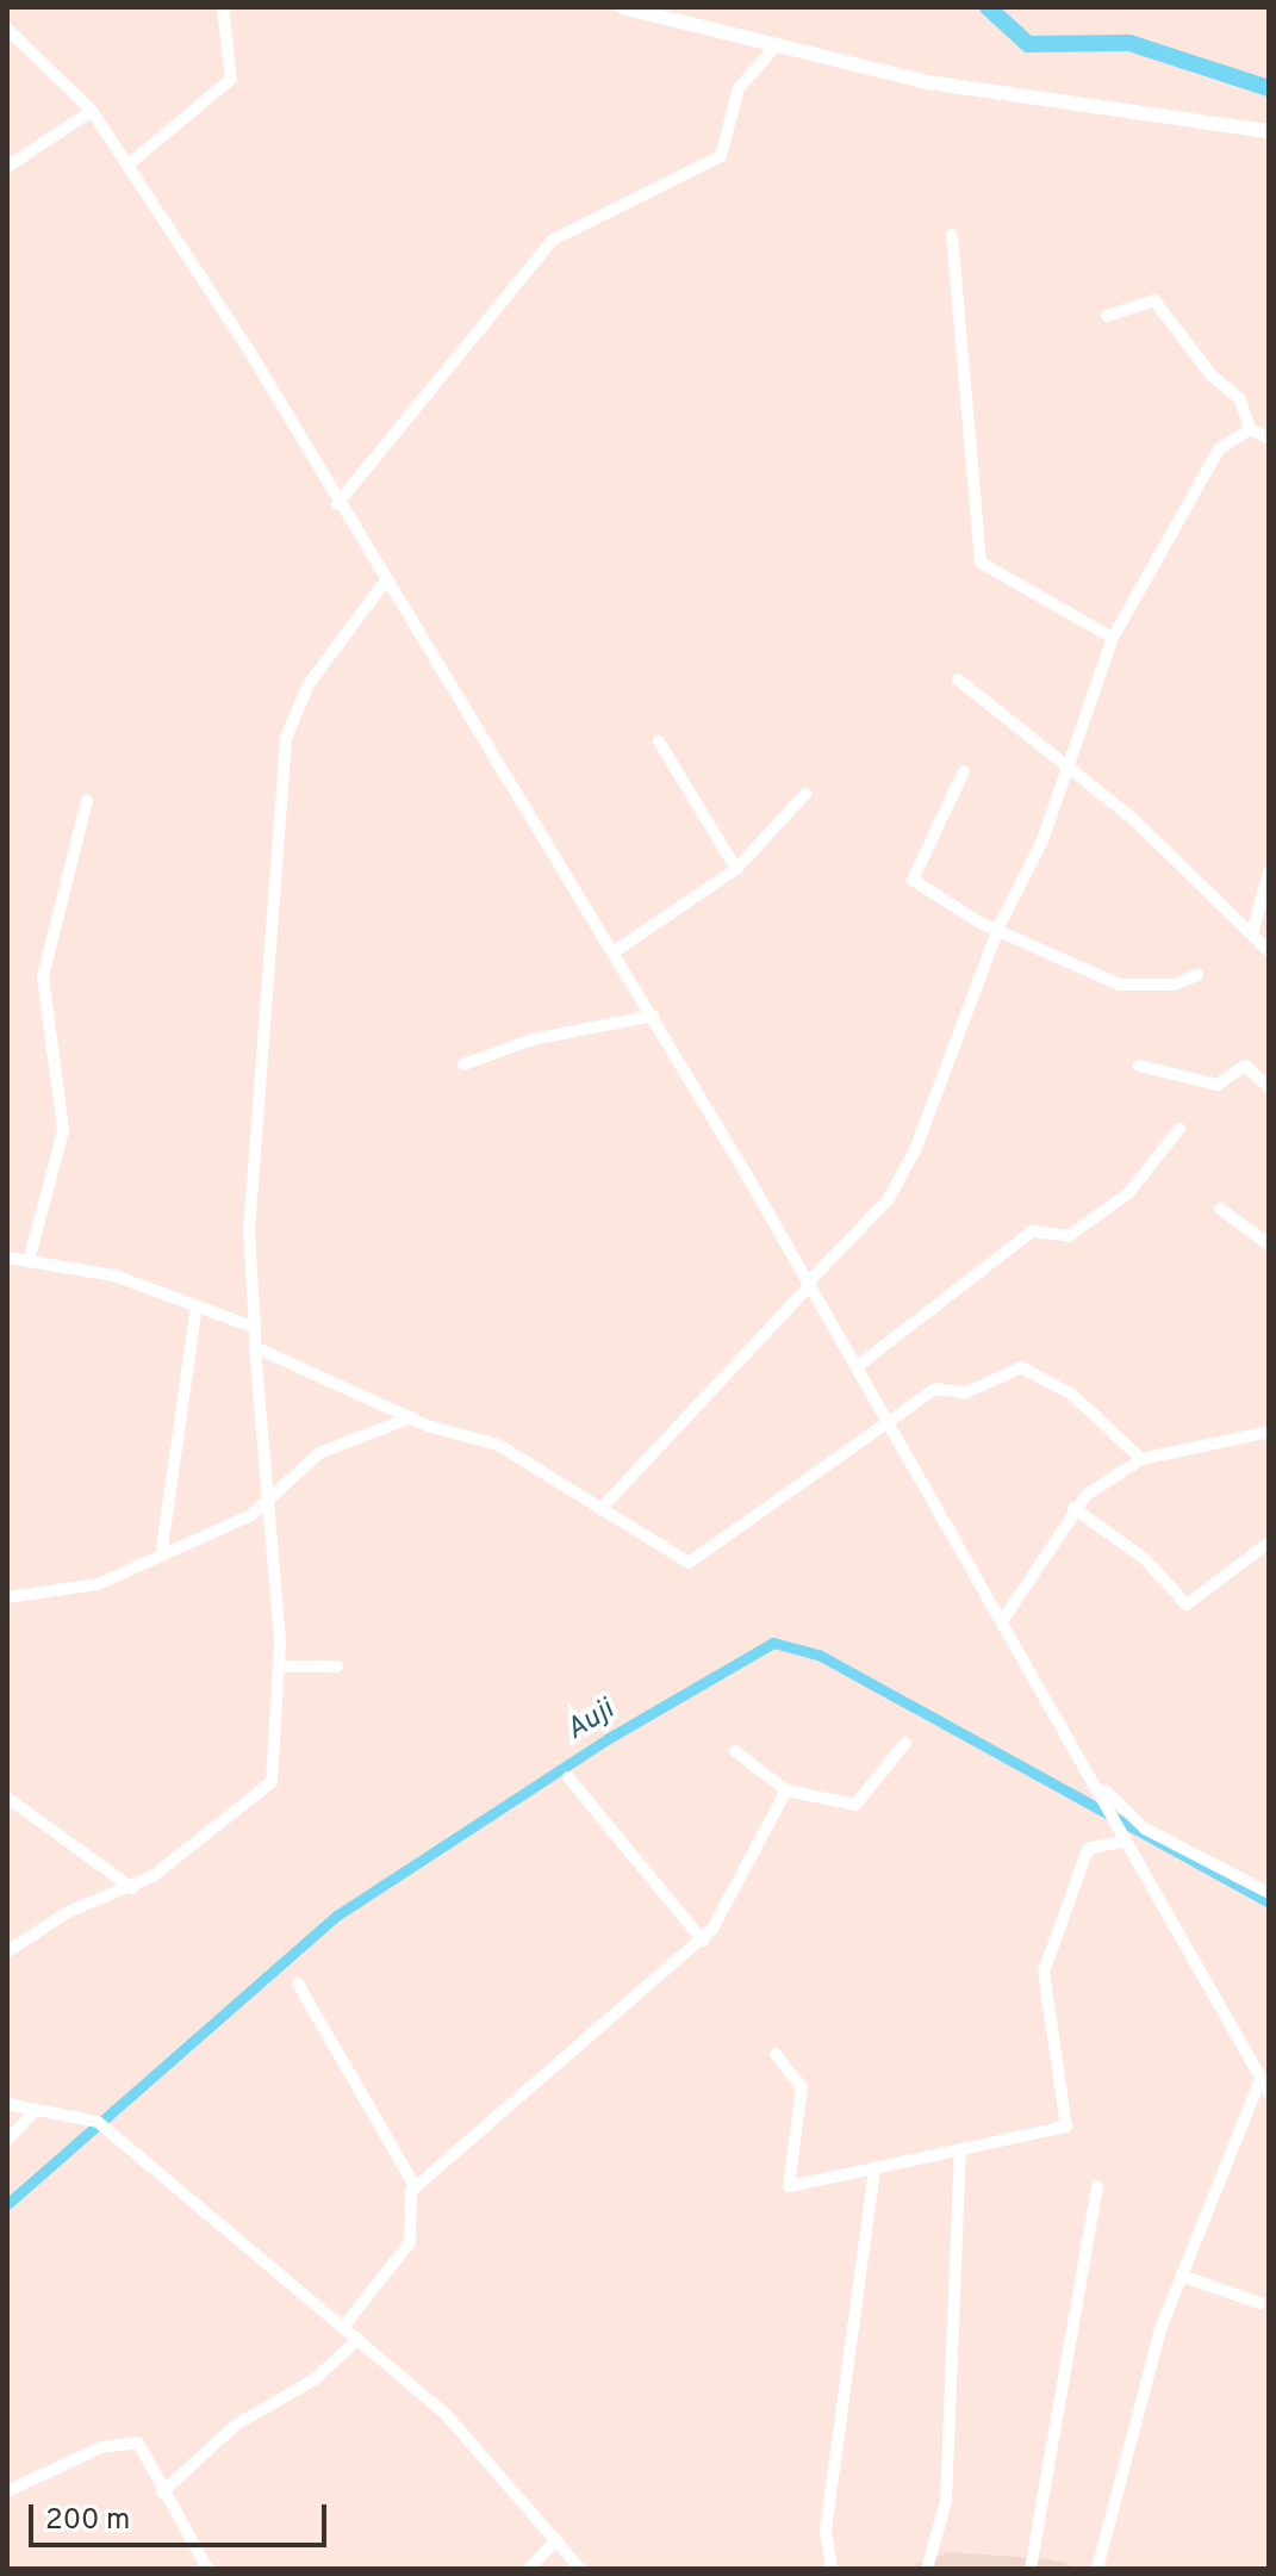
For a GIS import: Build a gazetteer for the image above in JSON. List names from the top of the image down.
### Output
{
  "water": ["Auji"],
  "scale_bar": "200 m"
}
